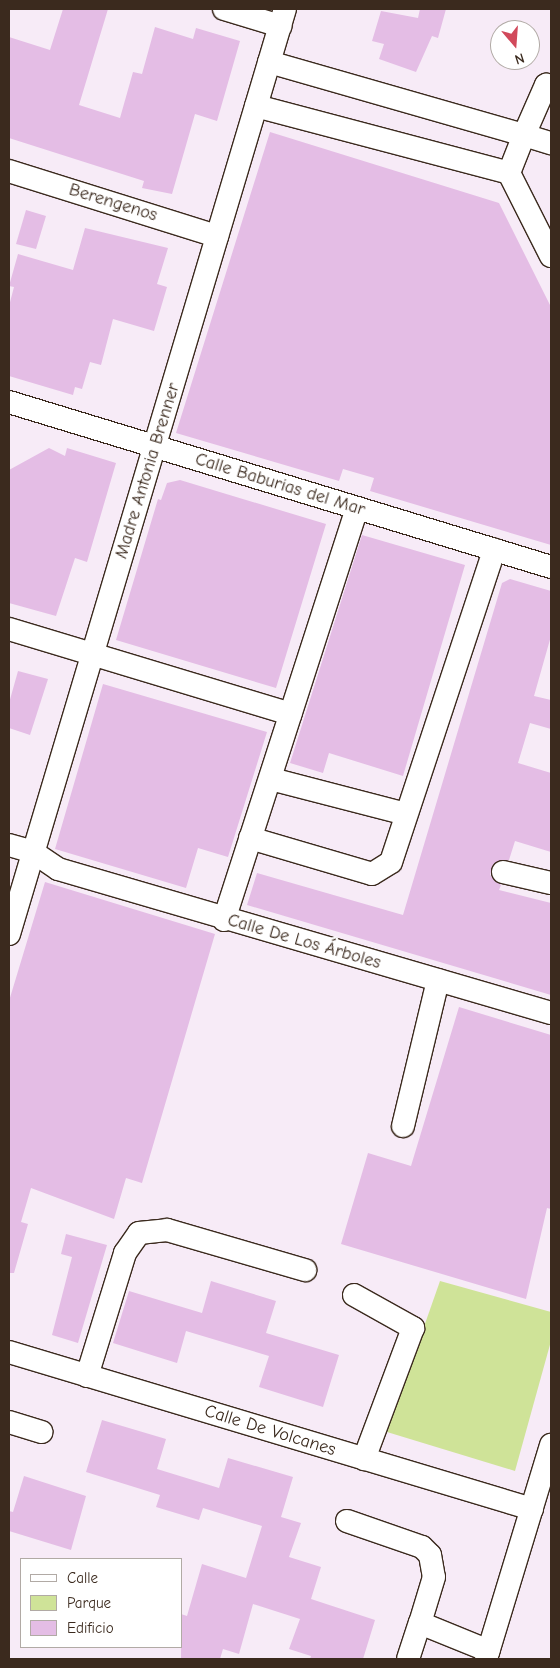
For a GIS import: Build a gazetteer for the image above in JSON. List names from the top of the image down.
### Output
{
  "streets": {
    "street": [
      "Berengenos",
      "Madre Antonia Brenner",
      "Calle Baburias del Mar",
      "Calle De Los Árboles",
      "Calle De Volcanes"
    ]
  },
  "crossings": [
    ["Berengenos", "Madre Antonia Brenner"],
    ["Madre Antonia Brenner", "Calle Baburias del Mar"],
    ["Madre Antonia Brenner", "Calle De Los Árboles"]
  ],
  "legend": ["Calle", "Parque", "Edificio"],
  "north": "bottom"
}
